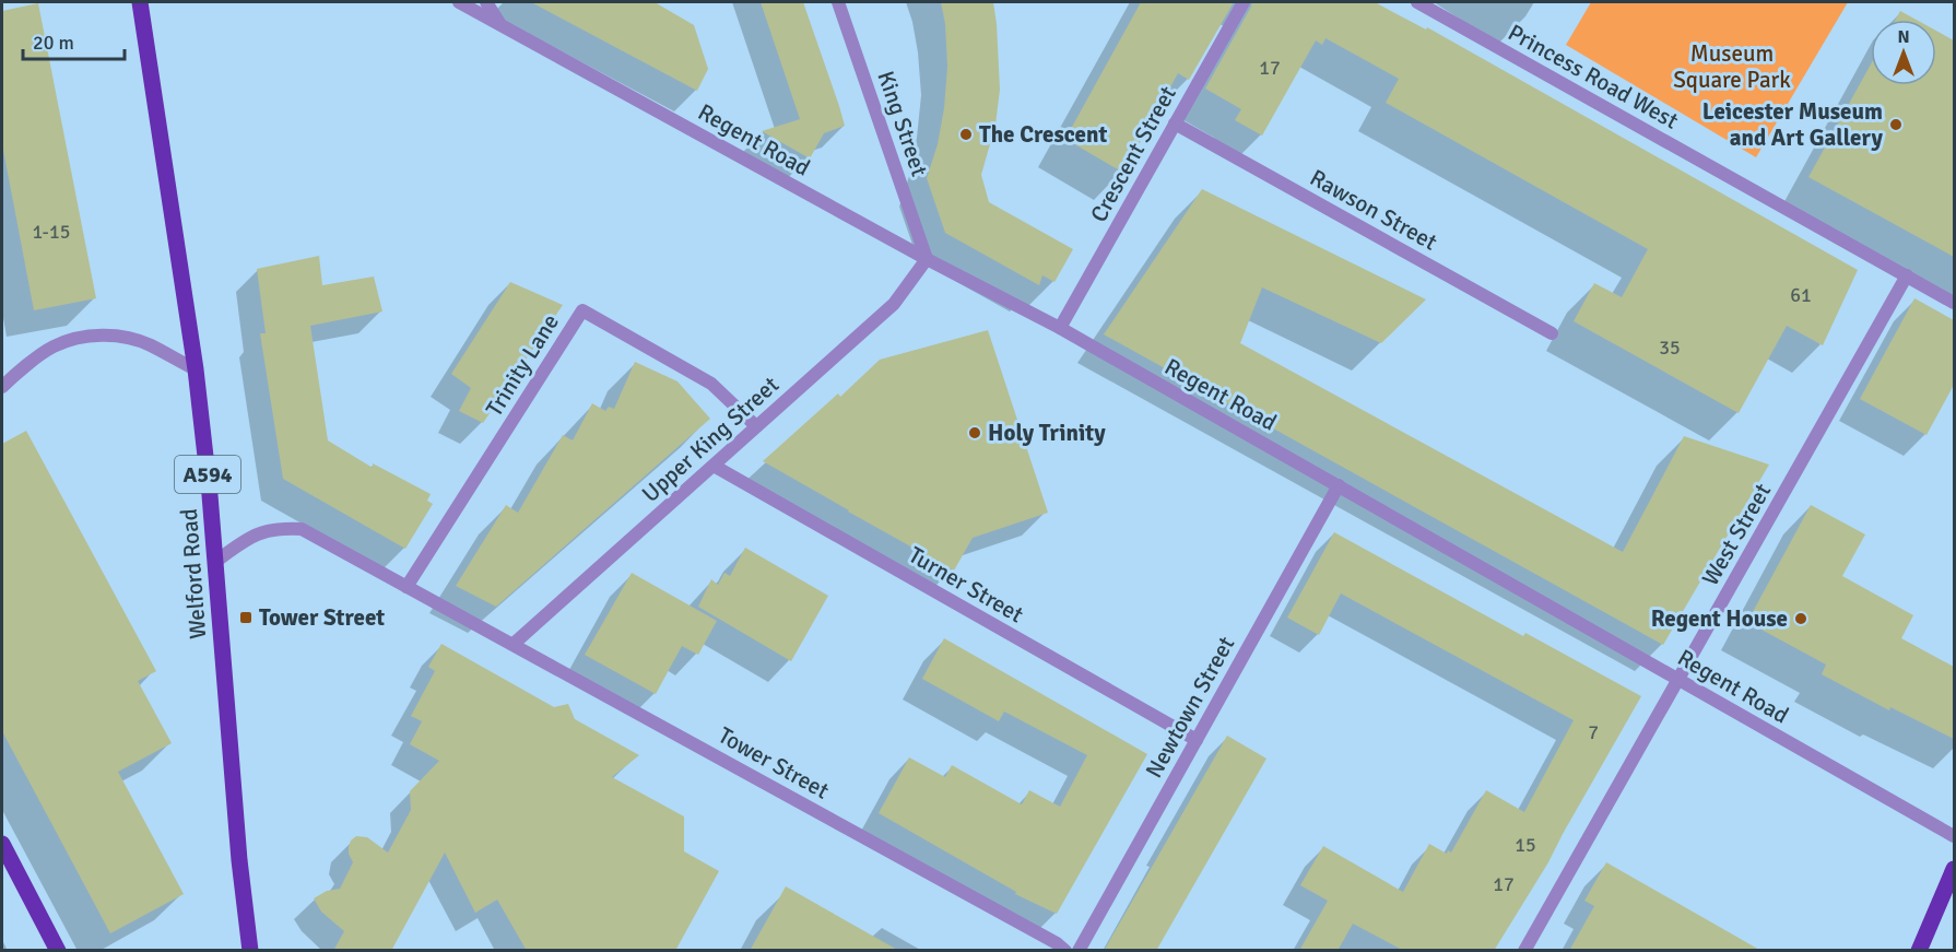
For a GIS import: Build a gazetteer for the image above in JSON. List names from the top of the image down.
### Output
{
  "streets": {
    "main road": ["A594", "Welford Road"],
    "street": [
      "Princess Road West",
      "King Street",
      "Regent Road",
      "Crescent Street",
      "Rawson Street",
      "Trinity Lane",
      "Upper King Street",
      "West Street",
      "Turner Street",
      "Newtown Street",
      "Tower Street"
    ]
  },
  "crossings": [
    ["Princess Road West", "West Street"],
    ["King Street", "Regent Road"],
    ["King Street", "Upper King Street"],
    ["Regent Road", "Crescent Street"],
    ["Regent Road", "Upper King Street"],
    ["Regent Road", "West Street"],
    ["Regent Road", "Newtown Street"],
    ["Crescent Street", "Rawson Street"],
    ["Trinity Lane", "Upper King Street"],
    ["Trinity Lane", "Tower Street"],
    ["Upper King Street", "Turner Street"],
    ["Upper King Street", "Tower Street"],
    ["Welford Road", "Tower Street"],
    ["Turner Street", "Newtown Street"]
  ],
  "parks": ["Museum Square Park"],
  "places": {
    "other": [
      "Leicester Museum and Art Gallery",
      "The Crescent",
      "Holy Trinity",
      "Regent House"
    ],
    "transit": ["Tower Street"]
  },
  "house_numbers": [
    "17",
    "1-15",
    "61",
    "35",
    "7",
    "15",
    "17"
  ],
  "scale_bar": "20 m",
  "north": "top"
}
